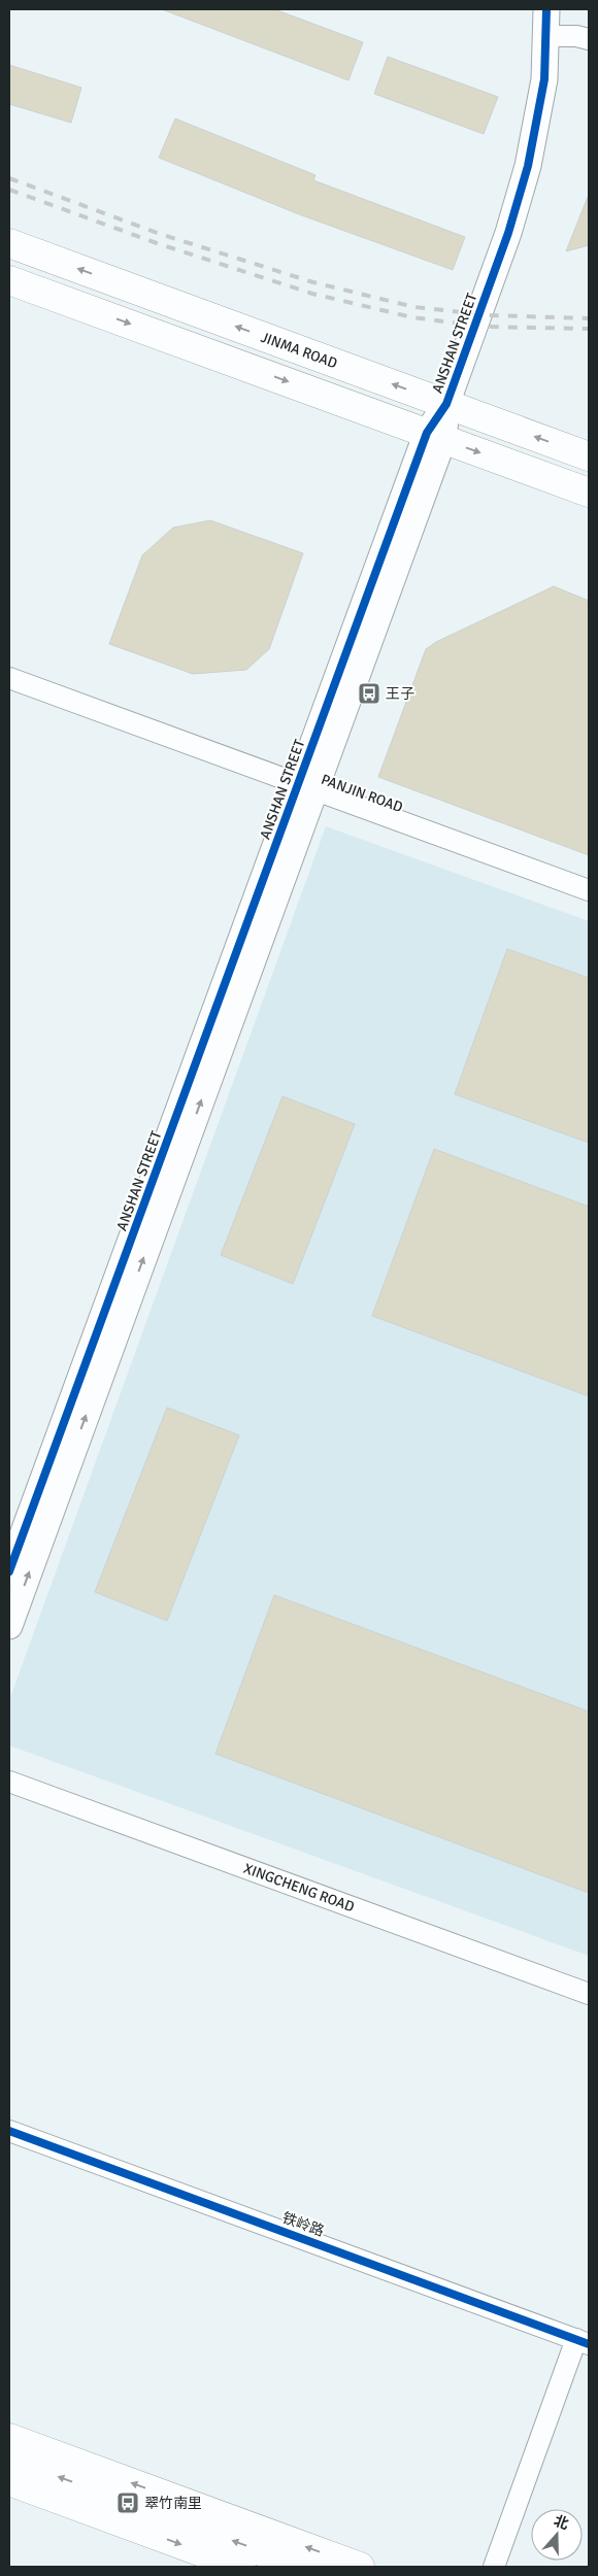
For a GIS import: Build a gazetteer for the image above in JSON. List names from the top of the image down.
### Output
{
  "streets": {
    "main road": ["JINMA ROAD"],
    "street": [
      "ANSHAN STREET",
      "PANJIN ROAD",
      "XINGCHENG ROAD",
      "铁岭路"
    ]
  },
  "crossings": [
    ["ANSHAN STREET", "JINMA ROAD"],
    ["ANSHAN STREET", "PANJIN ROAD"]
  ],
  "places": {
    "bus stop": ["王子", "翠竹南里"]
  },
  "north": "top"
}
